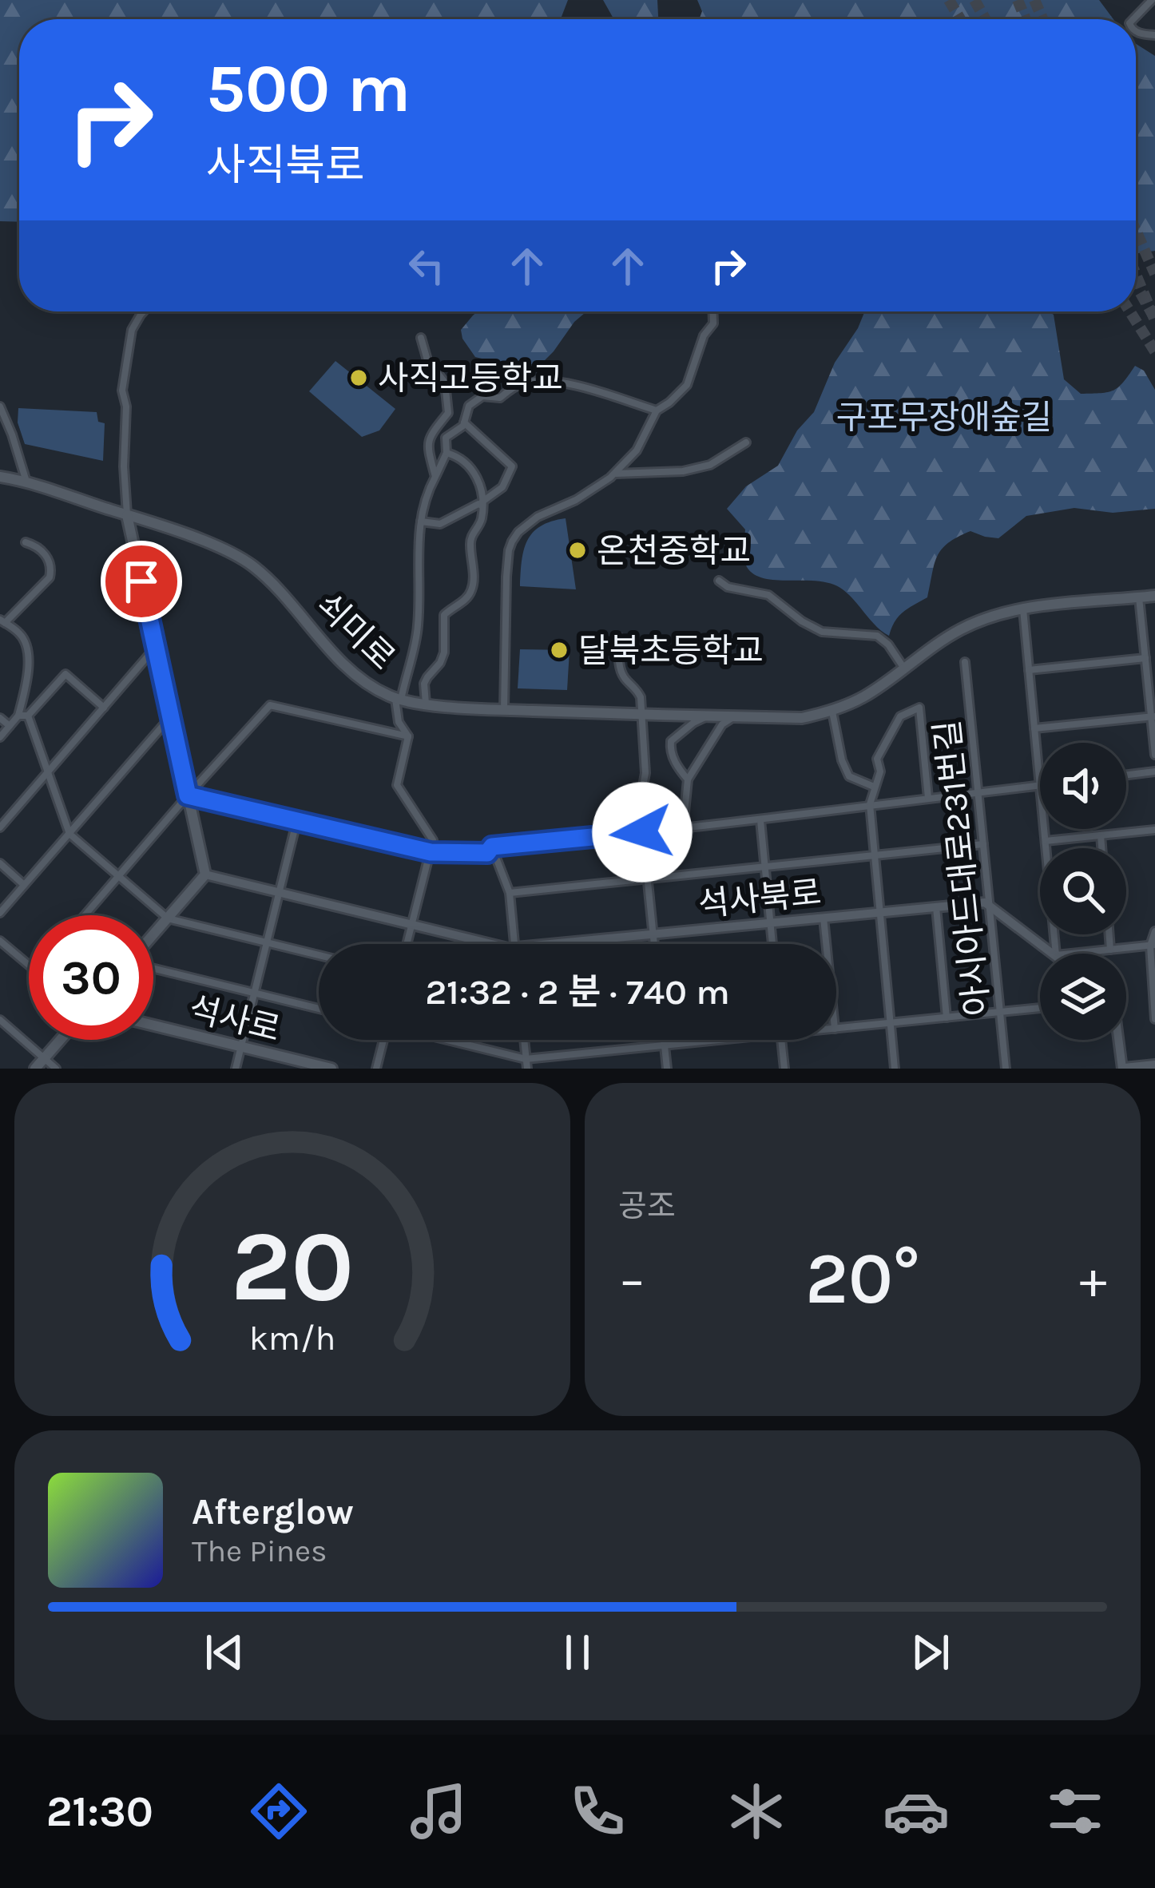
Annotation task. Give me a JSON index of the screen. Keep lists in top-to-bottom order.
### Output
{
  "streets": {
    "main road": ["쇠미로", "석사로"],
    "street": ["아시아드대로231번길", "석사북로"]
  },
  "crossings": [
    ["아시아드대로231번길", "석사북로"]
  ],
  "parks": ["구포무장애숲길"],
  "places": ["사직고등학교", "온천중학교", "달북초등학교"],
  "page": {
    "turn": ["500 m", "사직북로"],
    "limit": "30",
    "trip": "21:32 · 2 분 · 740 m",
    "tile": "공조",
    "heat": ["−", "20°", "+"],
    "song": ["Afterglow", "The Pines"],
    "tabs": "21:30",
    "gauge": ["20", "km/h"]
  }
}
